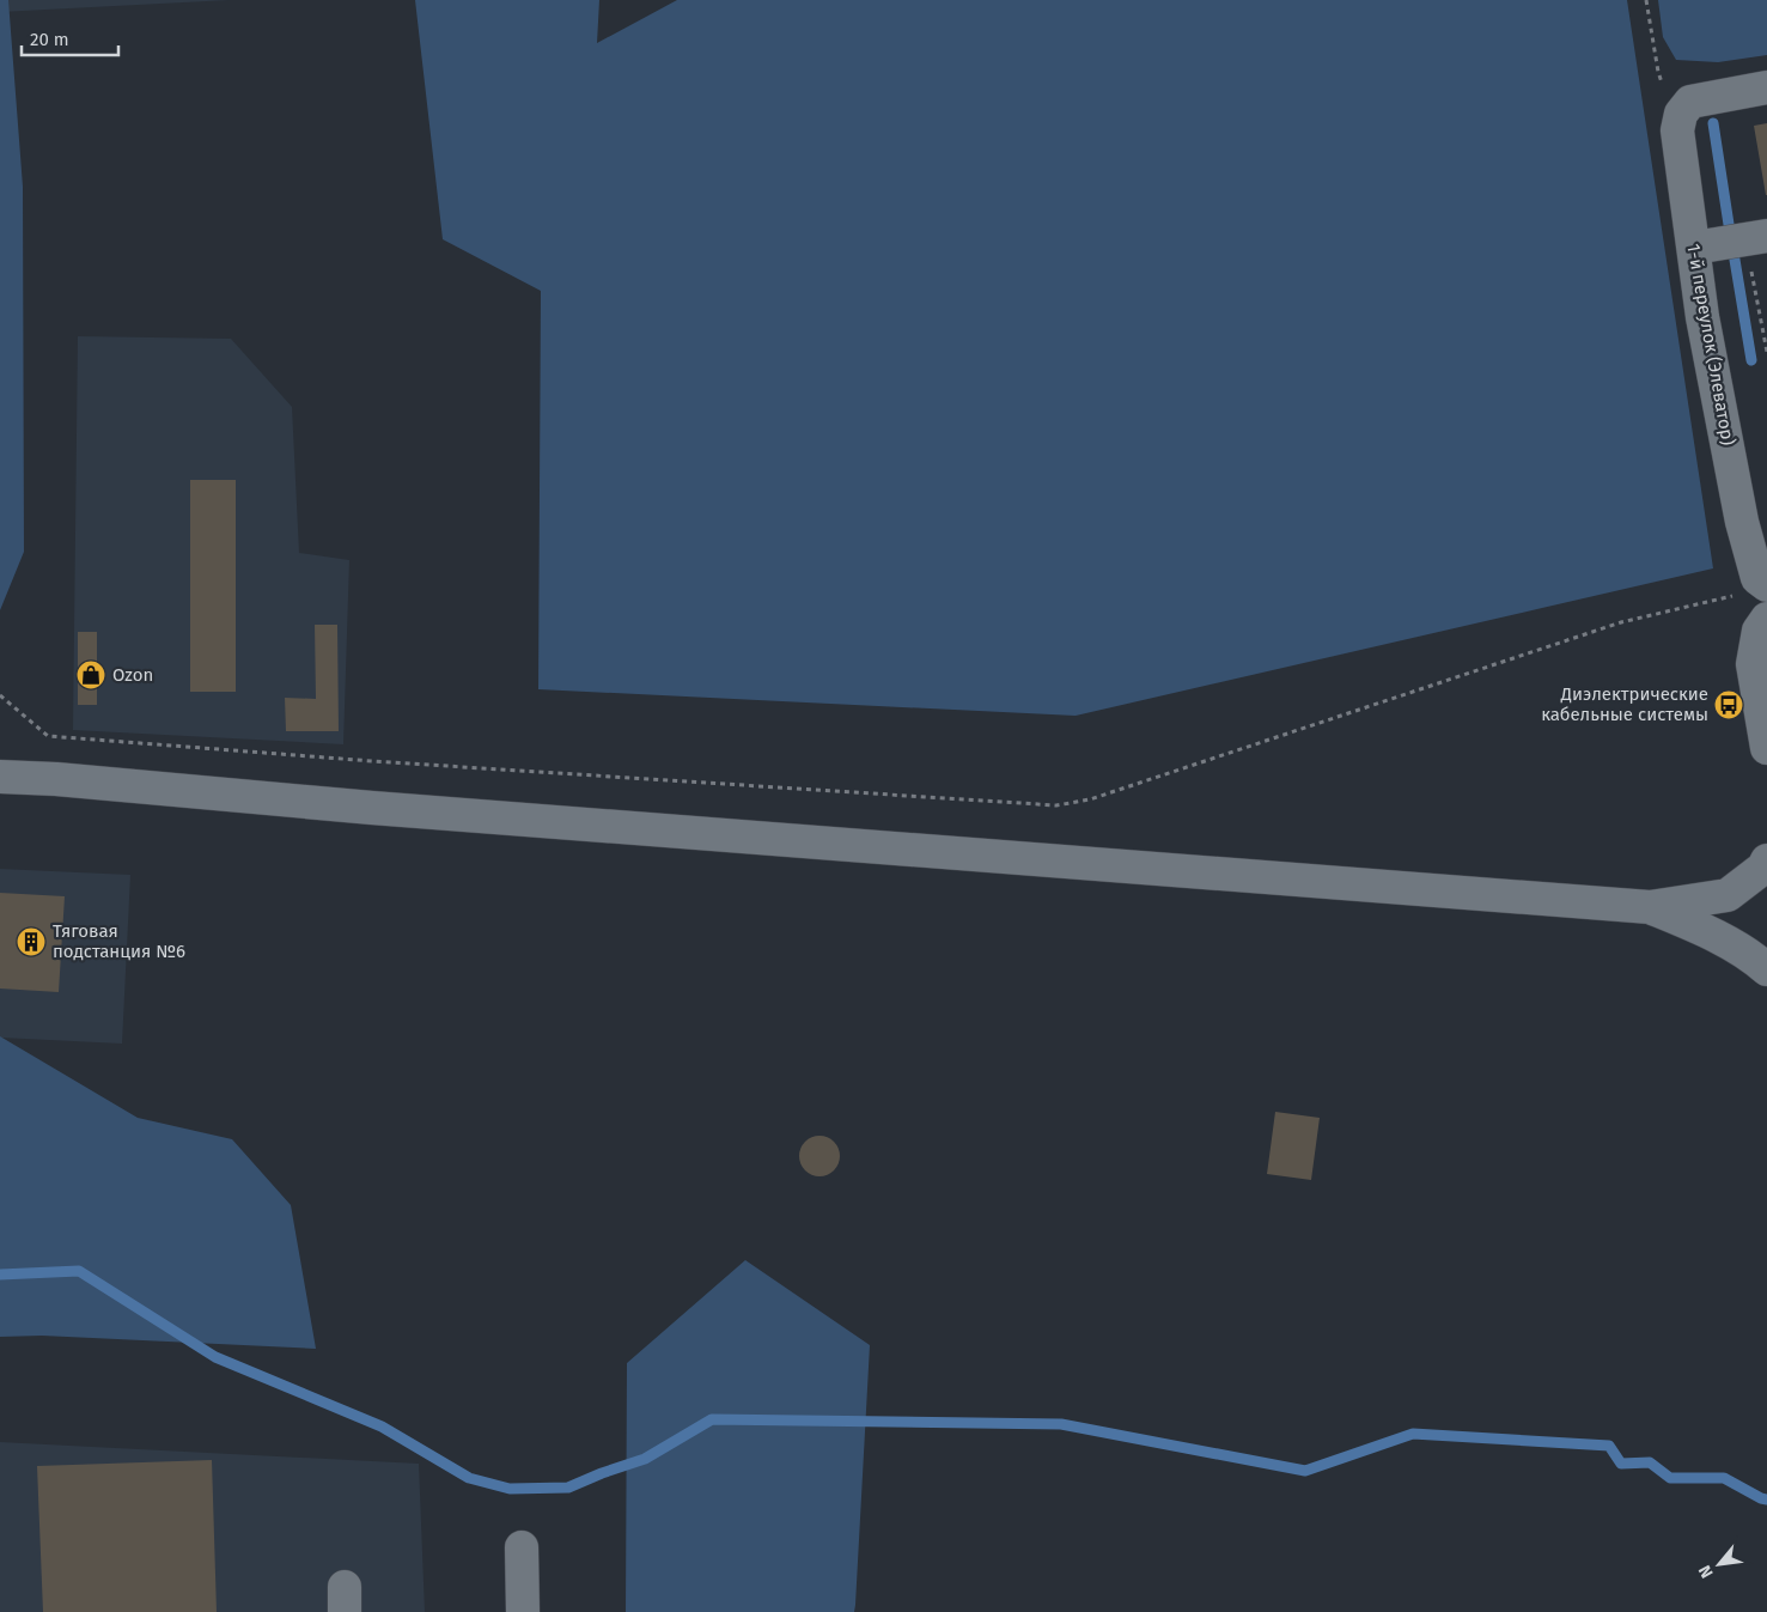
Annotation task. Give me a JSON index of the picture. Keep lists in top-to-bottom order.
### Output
{
  "streets": {
    "street": ["1-й переулок (Элеватор)"]
  },
  "places": {
    "shop": ["Ozon"],
    "bus stop": ["Диэлектрические кабельные системы"],
    "building": ["Тяговая подстанция №6"]
  },
  "scale_bar": "20 m",
  "north": "bottom left"
}
